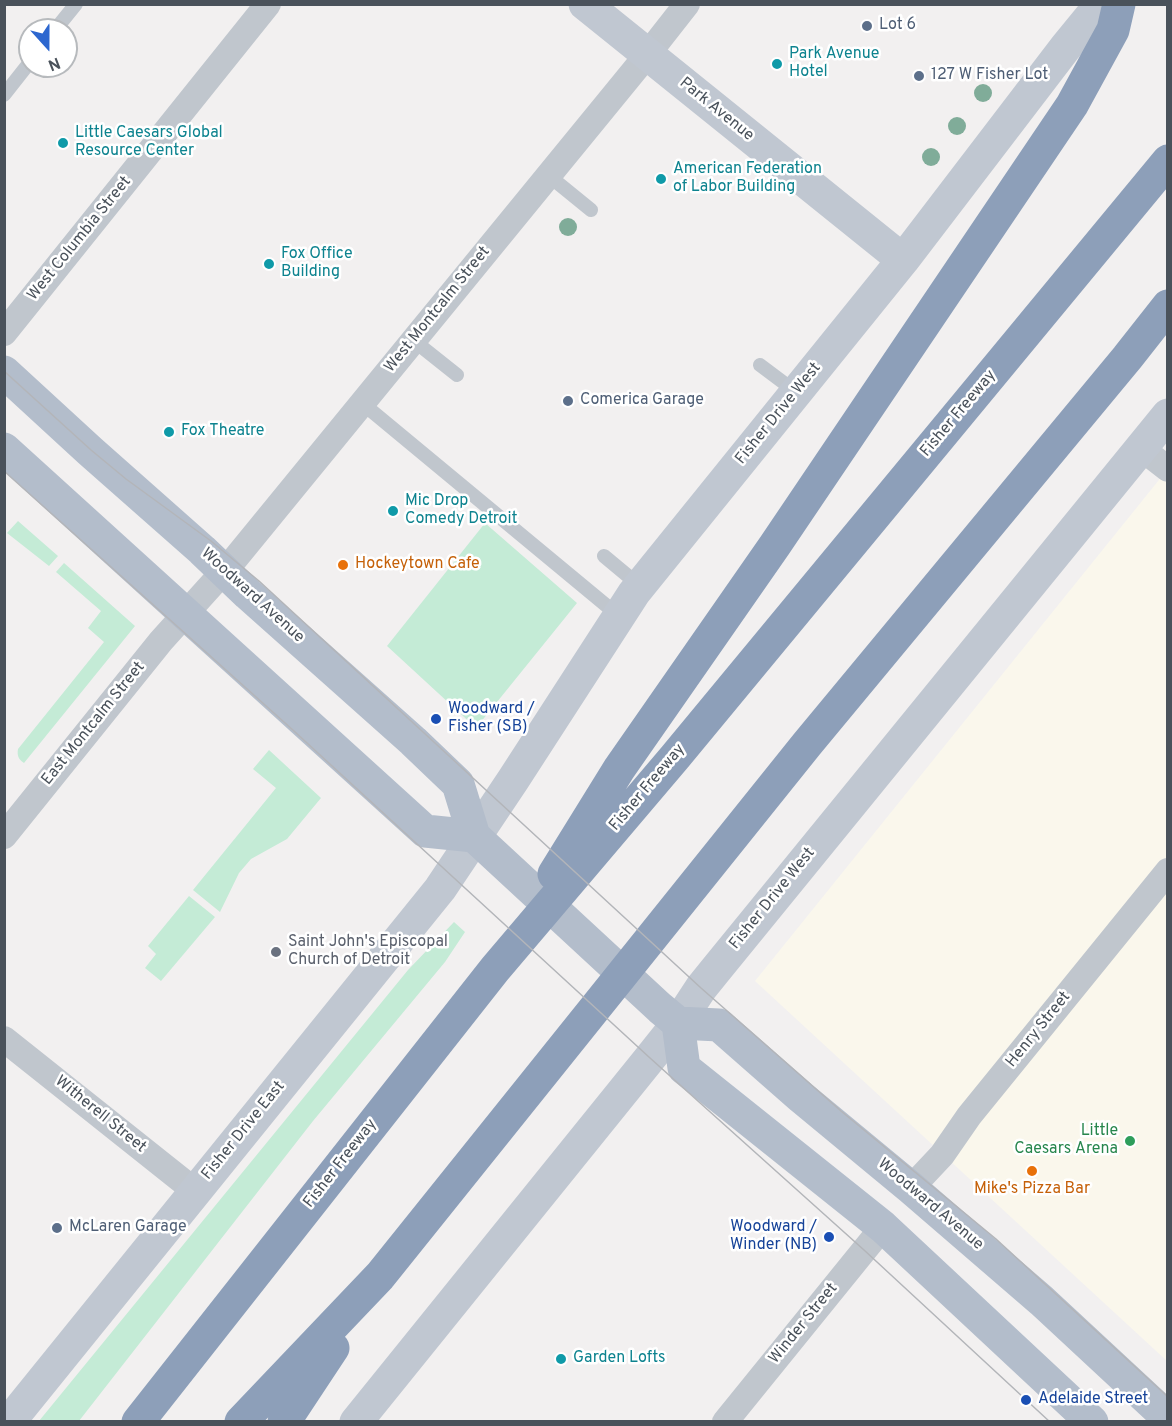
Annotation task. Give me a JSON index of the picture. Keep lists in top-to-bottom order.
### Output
{
  "streets": {
    "highway": ["Fisher Freeway"],
    "main road": ["Woodward Avenue"],
    "street": [
      "Park Avenue",
      "West Columbia Street",
      "West Montcalm Street",
      "Fisher Drive West",
      "East Montcalm Street",
      "Henry Street",
      "Witherell Street",
      "Fisher Drive East",
      "Winder Street"
    ]
  },
  "crossings": [
    ["Park Avenue", "West Montcalm Street"],
    ["Park Avenue", "Fisher Drive West"],
    ["West Montcalm Street", "Woodward Avenue"],
    ["West Montcalm Street", "East Montcalm Street"],
    ["Fisher Drive West", "Woodward Avenue"],
    ["Fisher Drive West", "Fisher Drive East"],
    ["Woodward Avenue", "Henry Street"],
    ["Woodward Avenue", "Fisher Drive East"],
    ["Witherell Street", "Fisher Drive East"]
  ],
  "places": [
    "Lot 6",
    "Park Avenue Hotel",
    "127 W Fisher Lot",
    "Little Caesars Global Resource Center",
    "American Federation of Labor Building",
    "Fox Office Building",
    "Comerica Garage",
    "Fox Theatre",
    "Mic Drop Comedy Detroit",
    "Hockeytown Cafe",
    "Woodward / Fisher (SB)",
    "Saint John's Episcopal Church of Detroit",
    "Little Caesars Arena",
    "Mike's Pizza Bar",
    "McLaren Garage",
    "Woodward / Winder (NB)",
    "Garden Lofts",
    "Adelaide Street"
  ],
  "north": "bottom"
}
